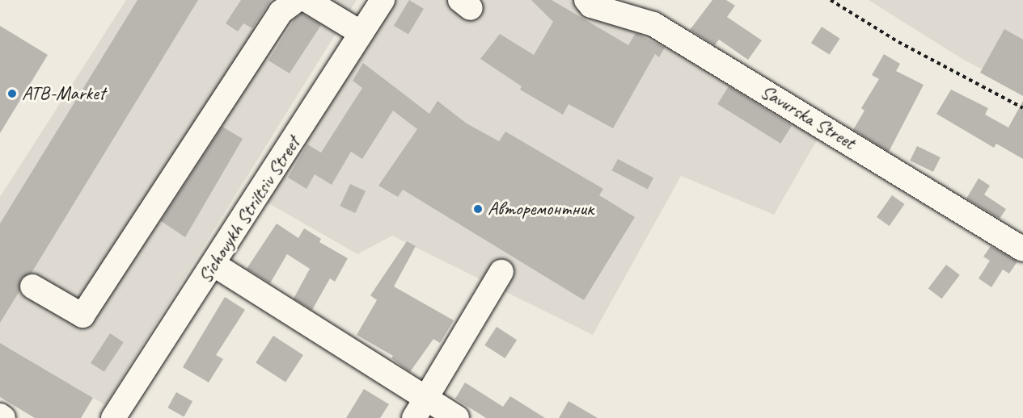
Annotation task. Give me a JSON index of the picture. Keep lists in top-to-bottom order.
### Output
{
  "streets": {
    "street": ["Savurska Street", "Sichovykh Striltsiv Street"]
  },
  "places": ["ATB-Market", "Авторемонтник"]
}
